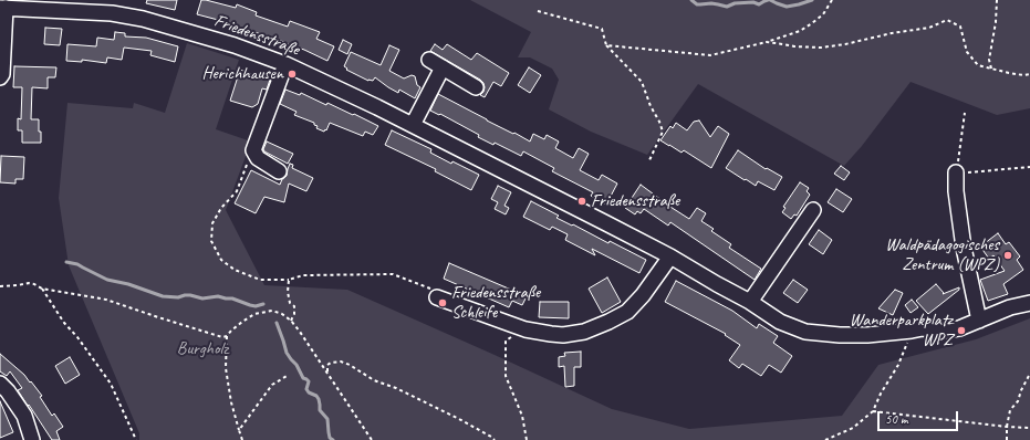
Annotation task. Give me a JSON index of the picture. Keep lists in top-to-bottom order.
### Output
{
  "streets": {
    "street": ["Friedensstraße"]
  },
  "parks": ["Burgholz"],
  "places": [
    "Herichhausen",
    "Friedensstraße",
    "Waldpädagogisches Zentrum (WPZ)",
    "Friedensstraße Schleife",
    "Wanderparkplatz WPZ"
  ],
  "scale_bar": "50 m"
}
